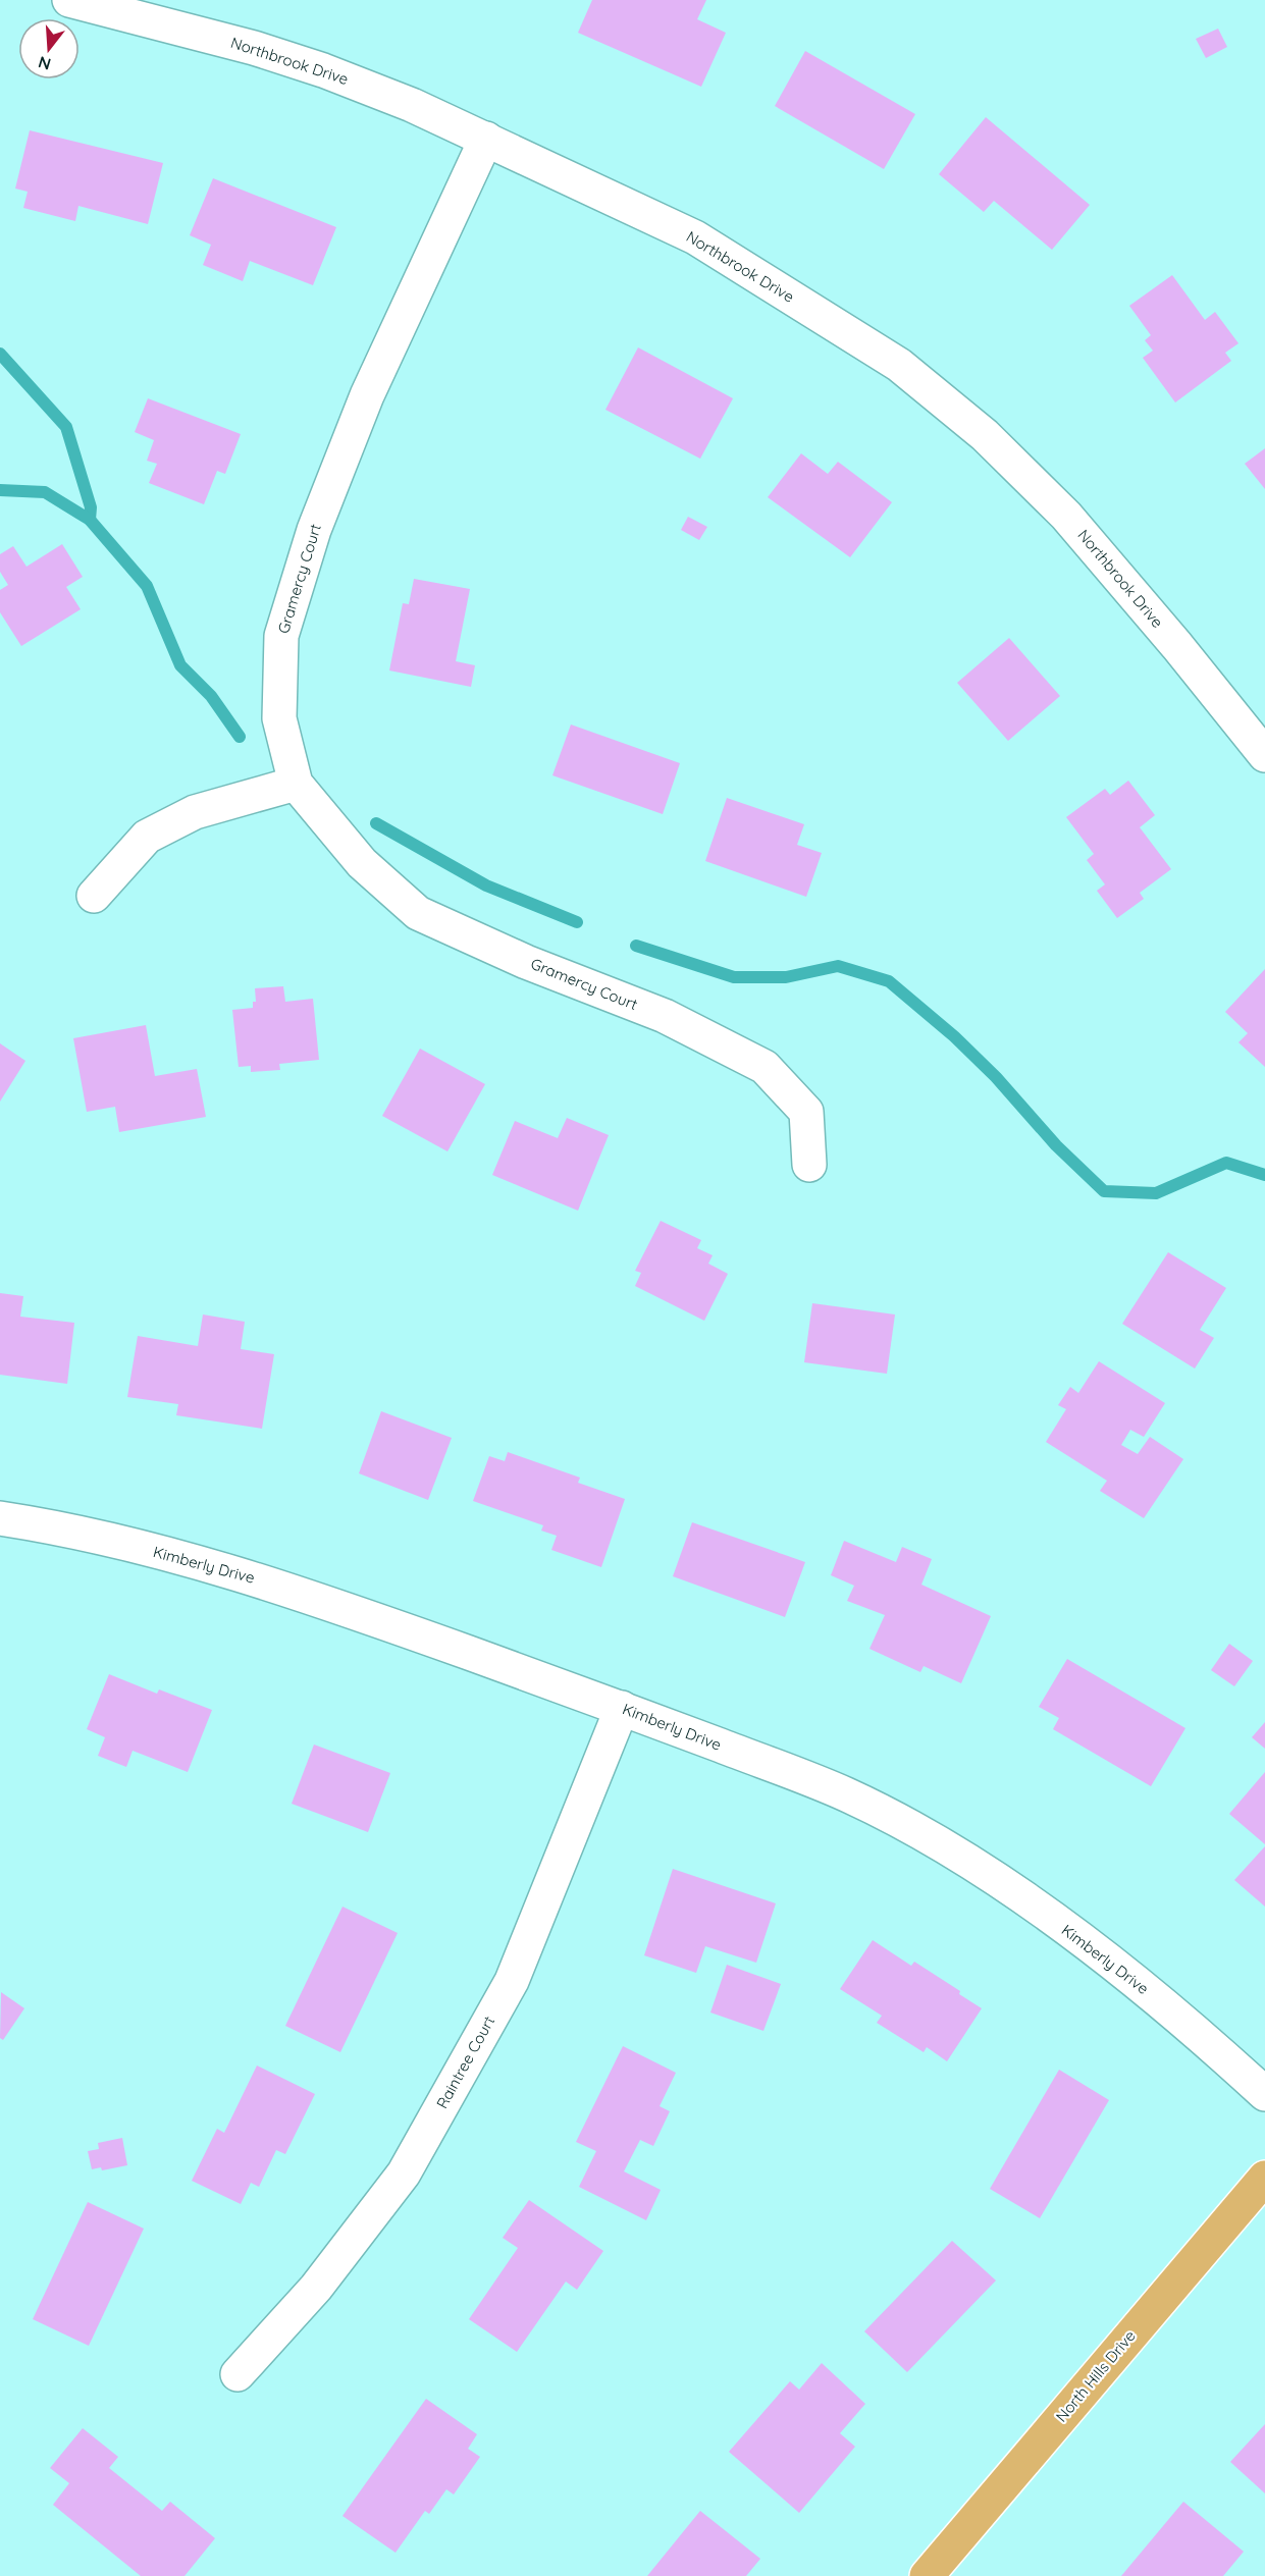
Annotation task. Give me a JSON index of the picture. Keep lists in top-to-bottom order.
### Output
{
  "streets": {
    "main road": ["North Hills Drive"],
    "street": [
      "Northbrook Drive",
      "Gramercy Court",
      "Kimberly Drive",
      "Raintree Court"
    ]
  },
  "crossings": [
    ["Northbrook Drive", "Gramercy Court"],
    ["Kimberly Drive", "Raintree Court"]
  ],
  "north": "bottom"
}
